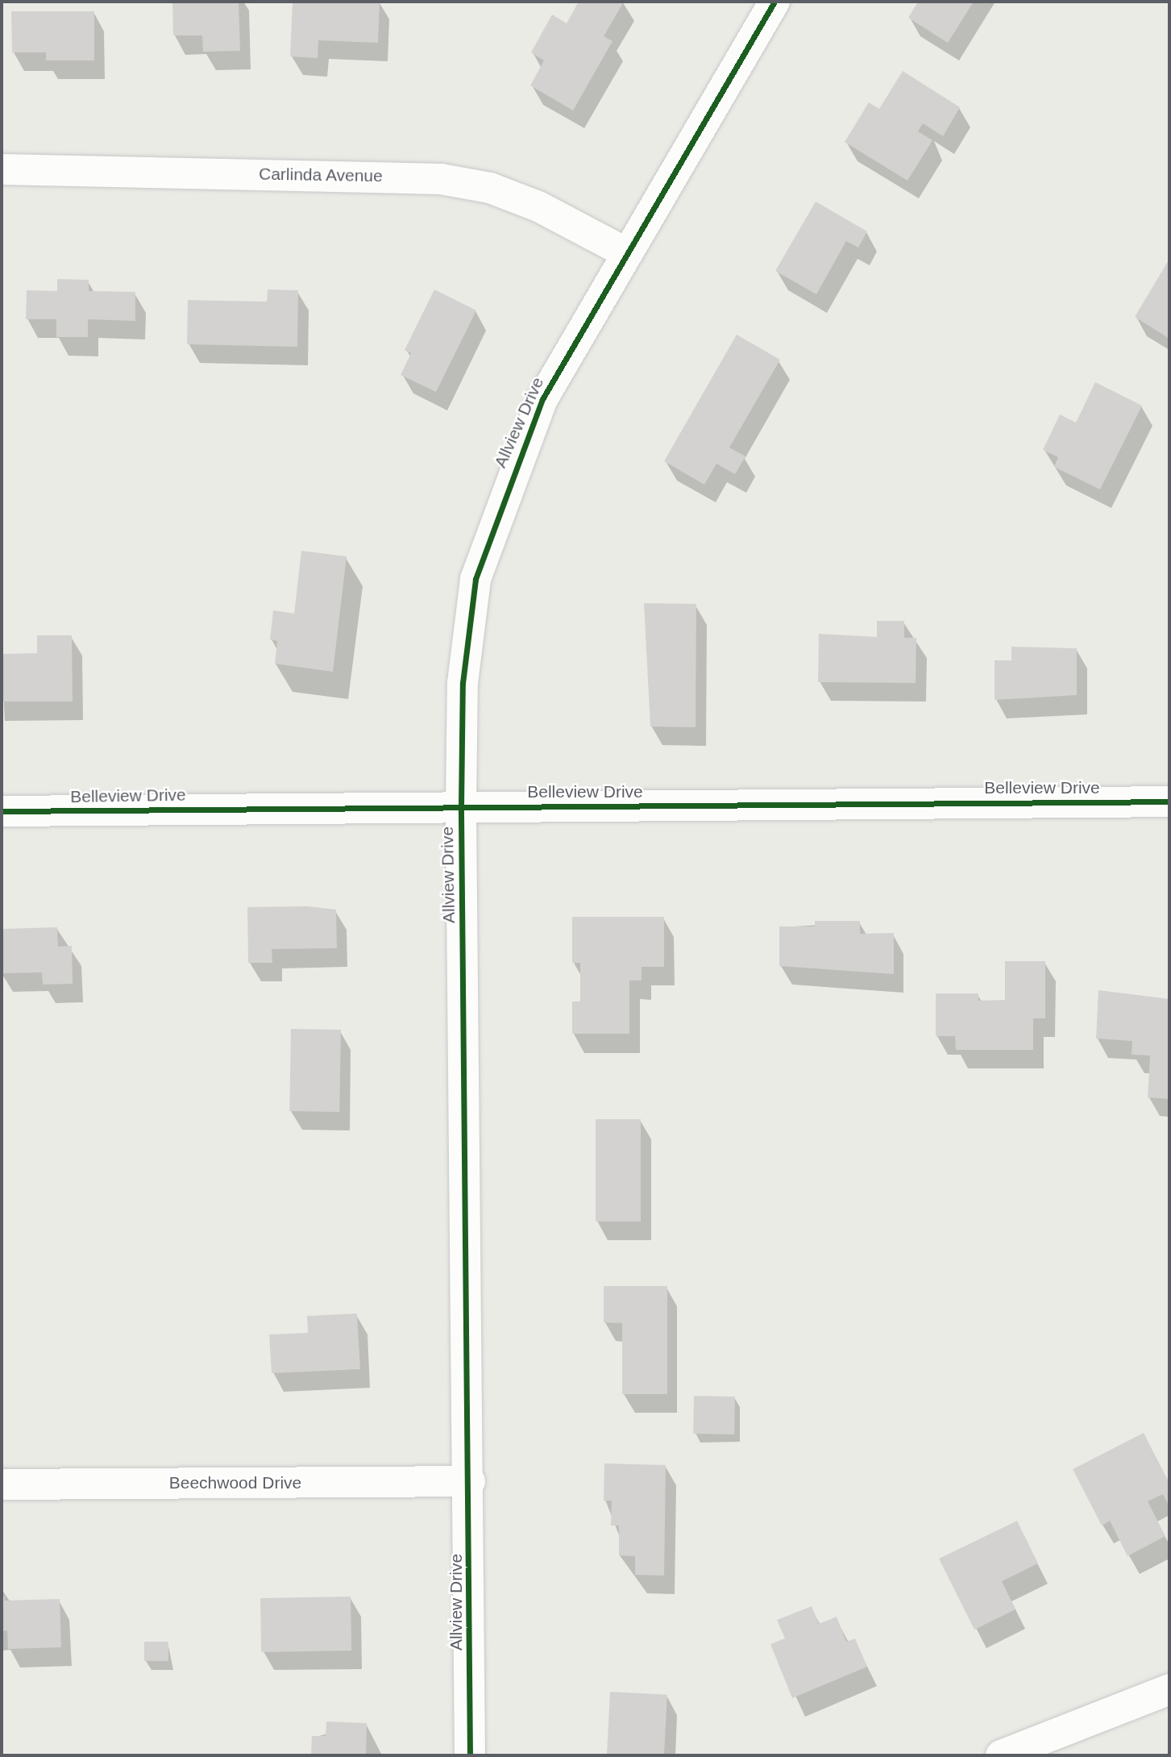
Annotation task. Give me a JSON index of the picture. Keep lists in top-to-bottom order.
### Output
{
  "streets": {
    "street": [
      "Carlinda Avenue",
      "Allview Drive",
      "Belleview Drive",
      "Beechwood Drive"
    ]
  },
  "crossings": [
    ["Carlinda Avenue", "Allview Drive"],
    ["Allview Drive", "Belleview Drive"],
    ["Allview Drive", "Beechwood Drive"]
  ]
}
